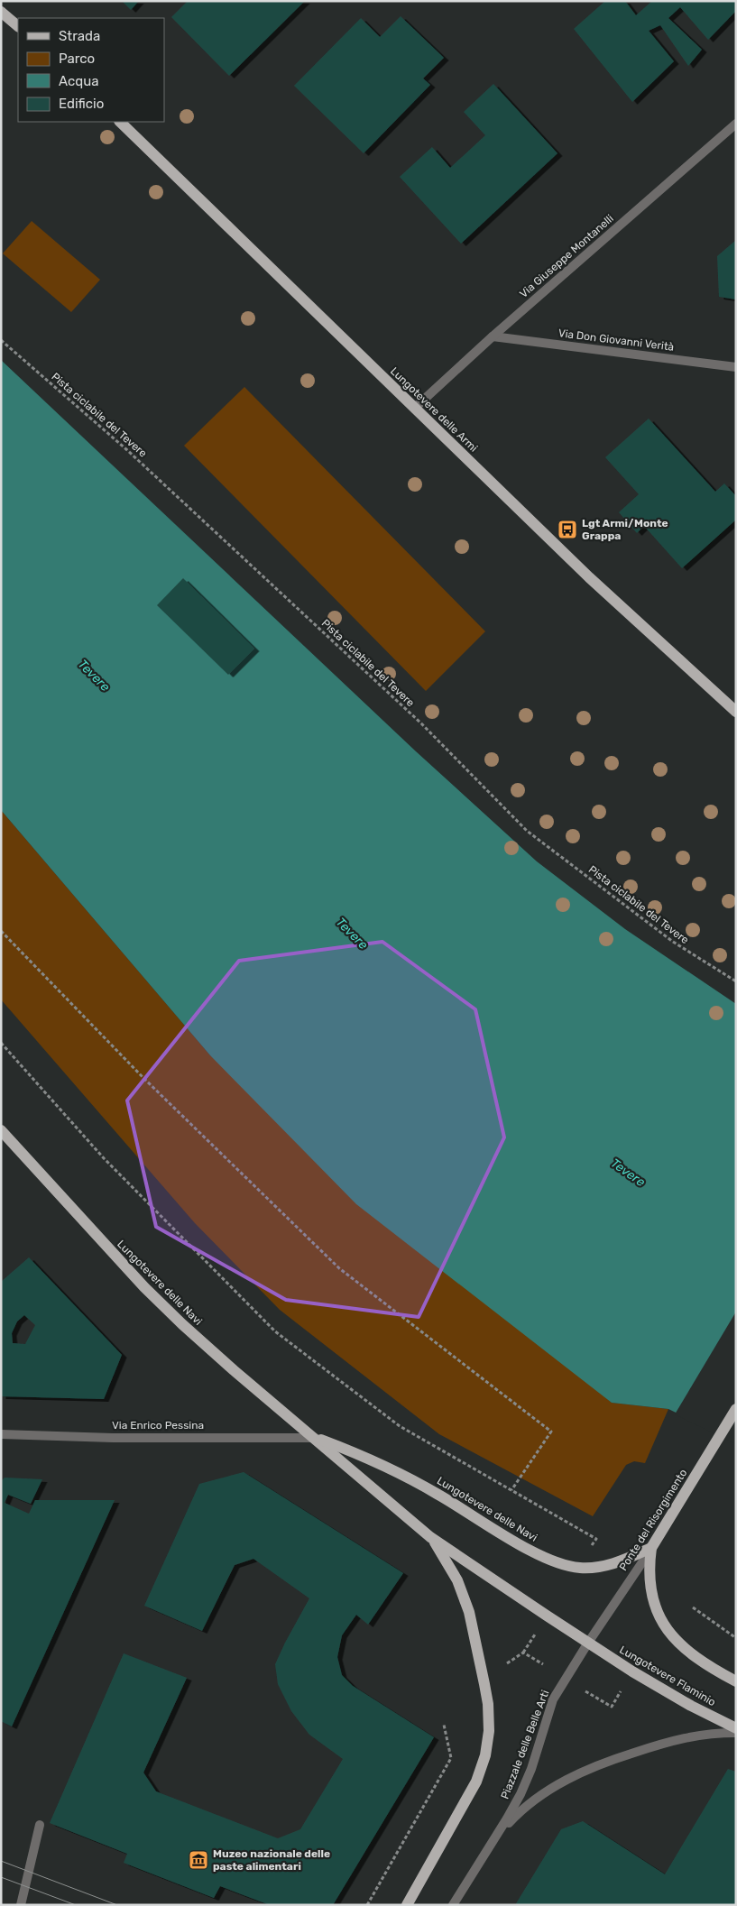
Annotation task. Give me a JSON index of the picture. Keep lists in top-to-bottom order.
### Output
{
  "streets": {
    "main road": [
      "Lungotevere delle Armi",
      "Lungotevere delle Navi",
      "Ponte del Risorgimento",
      "Lungotevere Flaminio"
    ],
    "street": [
      "Via Giuseppe Montanelli",
      "Via Don Giovanni Verità",
      "Via Enrico Pessina",
      "Piazzale delle Belle Arti"
    ],
    "path": ["Pista ciclabile del Tevere"]
  },
  "crossings": [
    ["Via Giuseppe Montanelli", "Via Don Giovanni Verità"],
    ["Via Giuseppe Montanelli", "Lungotevere delle Armi"],
    ["Lungotevere delle Navi", "Via Enrico Pessina"],
    ["Lungotevere delle Navi", "Ponte del Risorgimento"],
    ["Lungotevere delle Navi", "Lungotevere Flaminio"],
    ["Lungotevere delle Navi", "Piazzale delle Belle Arti"],
    ["Ponte del Risorgimento", "Lungotevere Flaminio"],
    ["Ponte del Risorgimento", "Piazzale delle Belle Arti"],
    ["Lungotevere Flaminio", "Piazzale delle Belle Arti"]
  ],
  "water": ["Tevere"],
  "places": {
    "bus stop": ["Lgt Armi/Monte Grappa"],
    "museum": ["Muzeo nazionale delle paste alimentari"]
  },
  "legend": [
    "Strada",
    "Parco",
    "Acqua",
    "Edificio"
  ]
}
